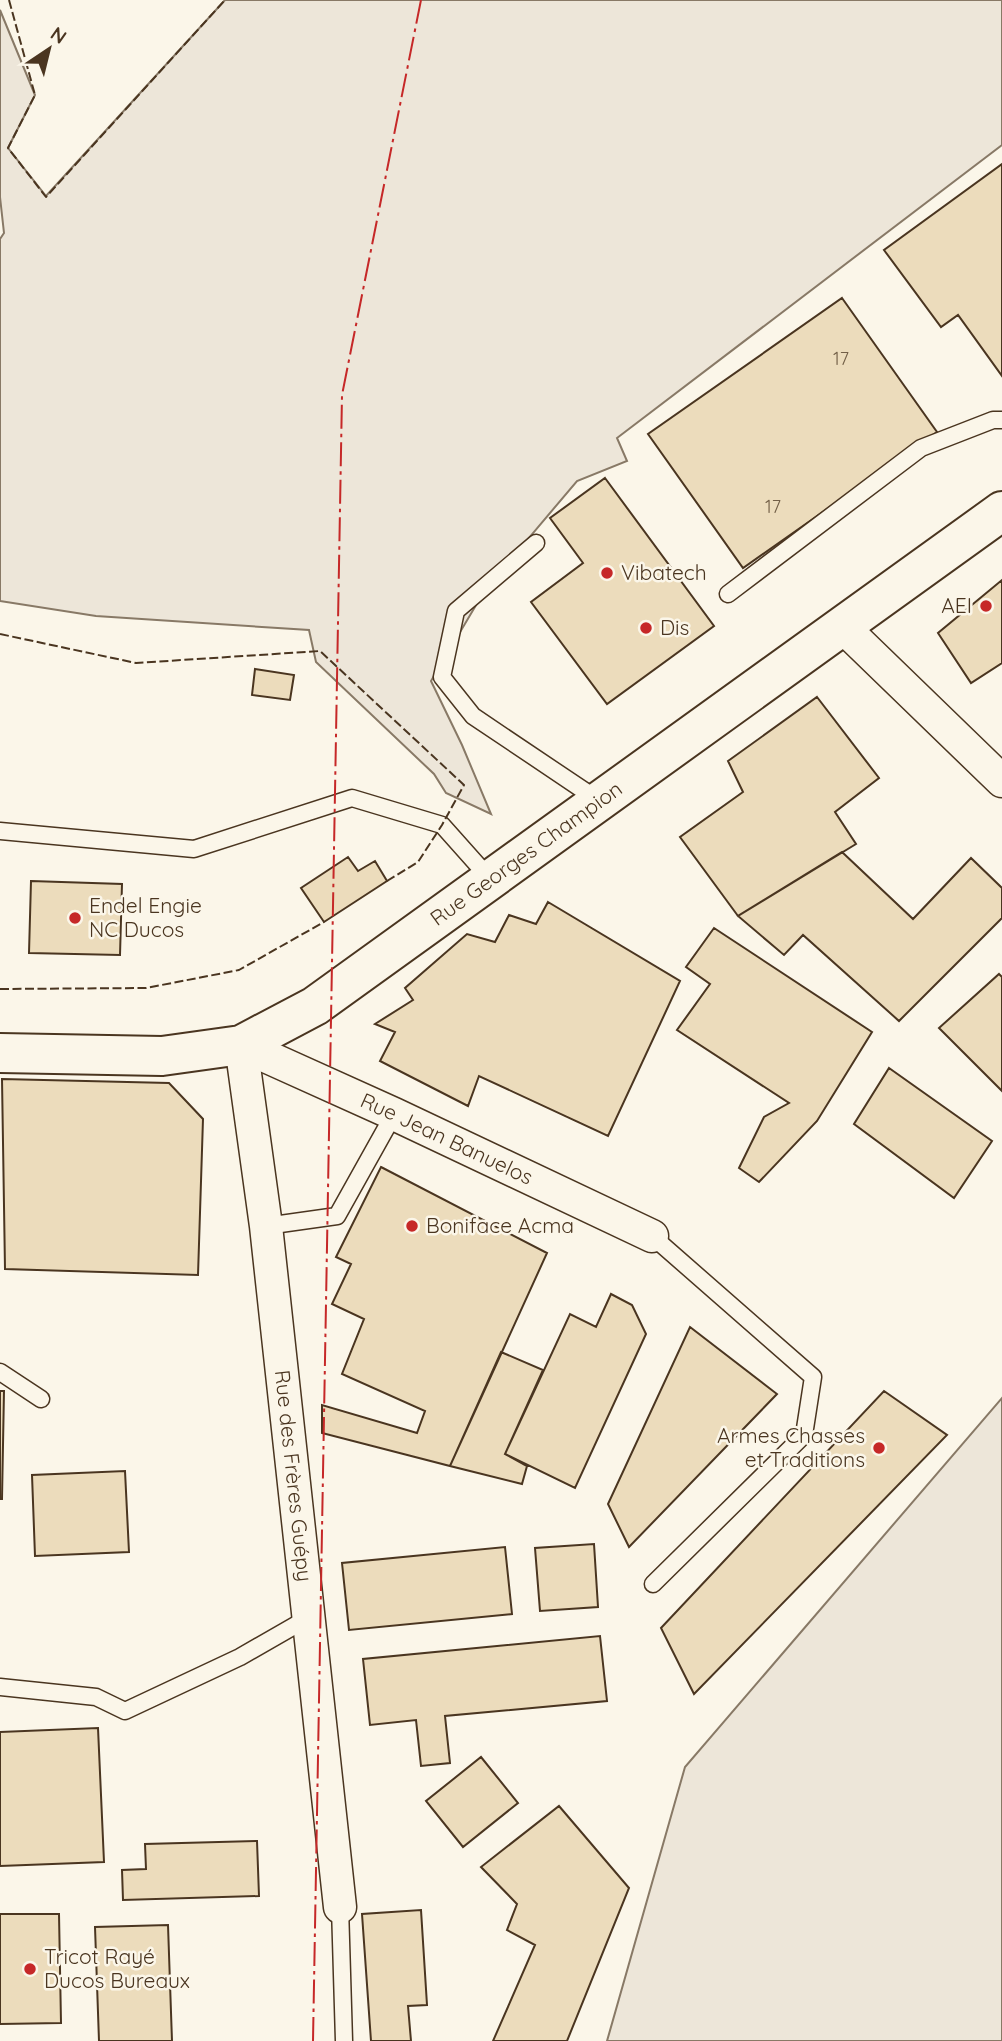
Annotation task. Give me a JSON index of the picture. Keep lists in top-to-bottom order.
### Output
{
  "streets": {
    "street": ["Rue Georges Champion", "Rue Jean Banuelos", "Rue des Frères Guépy"]
  },
  "crossings": [
    ["Rue Georges Champion", "Rue Jean Banuelos"],
    ["Rue Georges Champion", "Rue des Frères Guépy"],
    ["Rue Jean Banuelos", "Rue des Frères Guépy"]
  ],
  "places": [
    "Vibatech",
    "AEI",
    "Dis",
    "Endel Engie NC Ducos",
    "Boniface Acma",
    "Armes Chasses et Traditions",
    "Tricot Rayé Ducos Bureaux"
  ],
  "house_numbers": ["17", "17"],
  "north": "top right"
}
